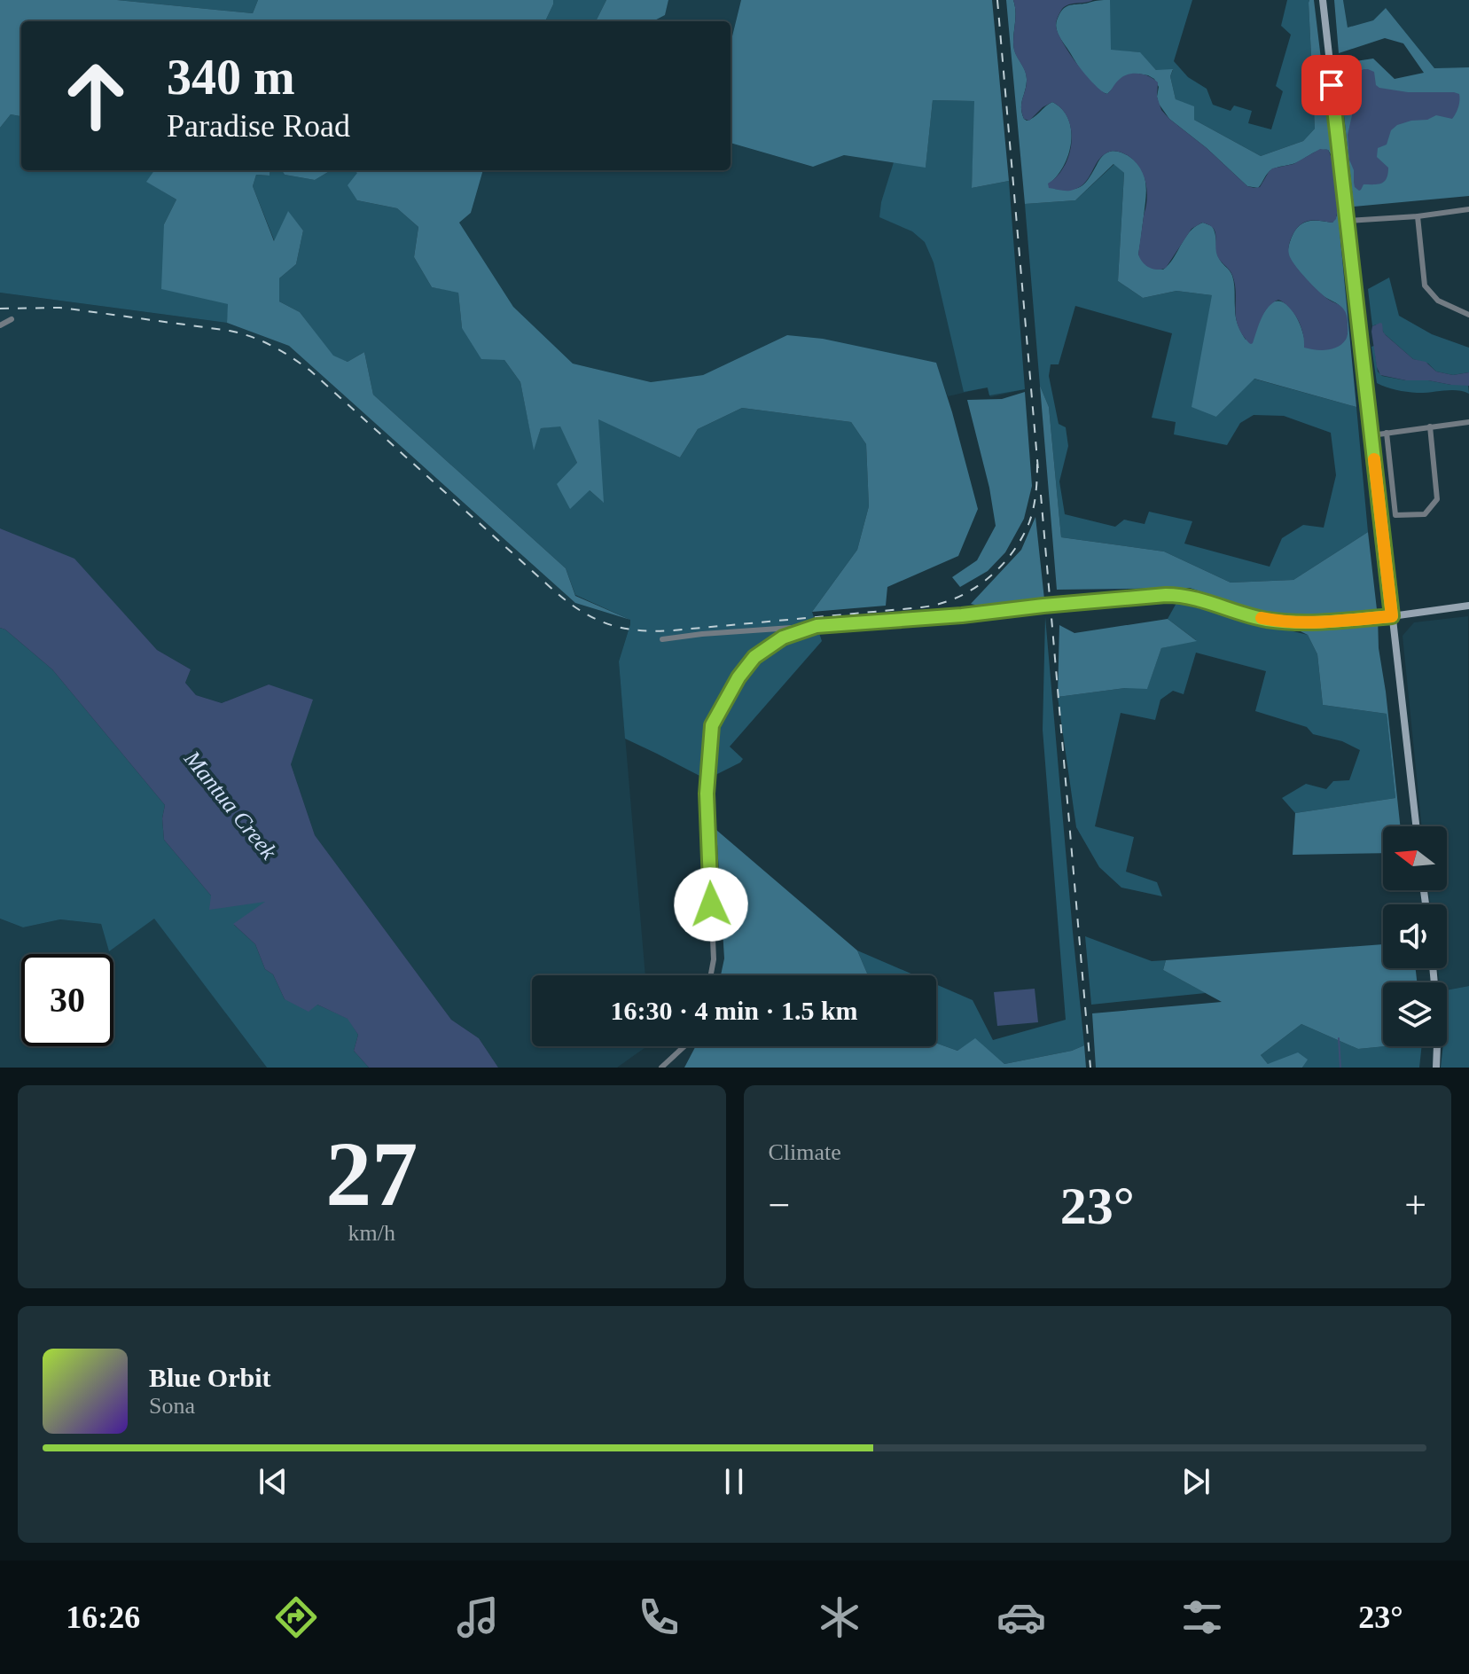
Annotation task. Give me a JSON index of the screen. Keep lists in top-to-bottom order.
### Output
{
  "water": ["Mantua Creek"],
  "north": "left",
  "page": {
    "turn": ["340 m", "Paradise Road"],
    "limit": "30",
    "trip": "16:30 · 4 min · 1.5 km",
    "tile": [
      ["27", "km/h"],
      "Climate"
    ],
    "heat": ["−", "23°", "+"],
    "song": ["Blue Orbit", "Sona"],
    "tabs": ["16:26", "23°"]
  }
}
